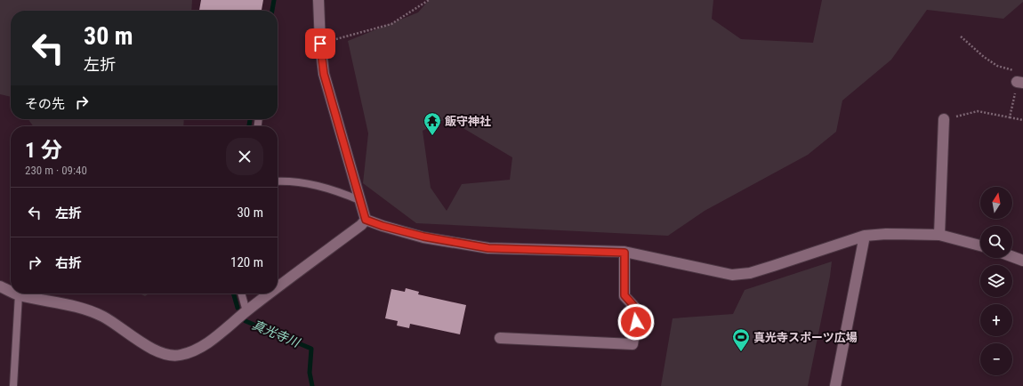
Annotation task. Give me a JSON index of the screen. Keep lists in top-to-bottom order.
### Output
{
  "water": ["真光寺川"],
  "places": {
    "temple": ["飯守神社"],
    "sports": ["真光寺スポーツ広場"]
  },
  "north": "top",
  "page": {
    "turn": ["30 m", "左折"],
    "then": "その先",
    "heading": ["1 分", "230 m · 09:40"],
    "map_buttons": ["+", "−"],
    "list": [
      {
        "name": "左折",
        "value": "30 m"
      },
      {
        "name": "右折",
        "value": "120 m"
      }
    ]
  }
}
